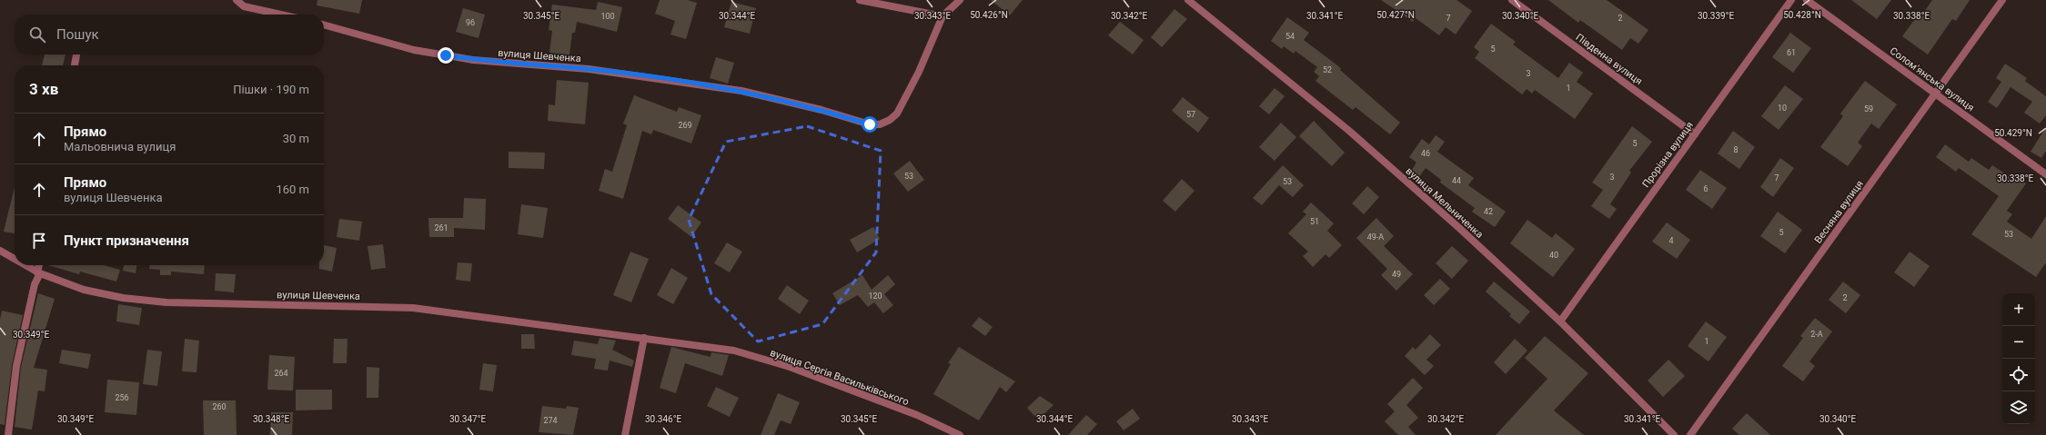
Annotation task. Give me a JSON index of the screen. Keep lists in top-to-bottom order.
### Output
{
  "streets": {
    "street": [
      "вулиця Шевченка",
      "Південна вулиця",
      "Солом'янська вулиця",
      "Прорізна вулиця",
      "вулиця Мельниченка",
      "Весняна вулиця",
      "вулиця Сергія Васильківського"
    ]
  },
  "crossings": [
    ["вулиця Шевченка", "вулиця Сергія Васильківського"],
    ["Південна вулиця", "Прорізна вулиця"],
    ["Солом'янська вулиця", "Весняна вулиця"],
    ["Прорізна вулиця", "вулиця Мельниченка"]
  ],
  "house_numbers": [
    "100",
    "7",
    "2",
    "96",
    "54",
    "5",
    "61",
    "52",
    "3",
    "1",
    "10",
    "59",
    "57",
    "269",
    "5",
    "8",
    "46",
    "53",
    "3",
    "7",
    "44",
    "53",
    "6",
    "42",
    "51",
    "261",
    "5",
    "53",
    "49-А",
    "4",
    "40",
    "49",
    "120",
    "2",
    "2-А",
    "1",
    "264",
    "256",
    "260",
    "274"
  ],
  "page": {
    "search": "Пошук",
    "heading": ["3 хв", "Пішки · 190 m"],
    "list": [
      ["Прямо", "Мальовнича вулиця", "30 m"],
      ["Прямо", "вулиця Шевченка", "160 m"],
      "Пункт призначення"
    ],
    "map_buttons": ["+", "−"]
  },
  "coordinates": [
    "50.427°N",
    "50.428°N",
    "50.426°N",
    "30.342°E",
    "30.345°E",
    "30.344°E",
    "30.343°E",
    "30.341°E",
    "30.340°E",
    "30.339°E",
    "30.338°E",
    "50.429°N",
    "30.349°E",
    "30.348°E",
    "30.347°E",
    "30.346°E"
  ]
}
